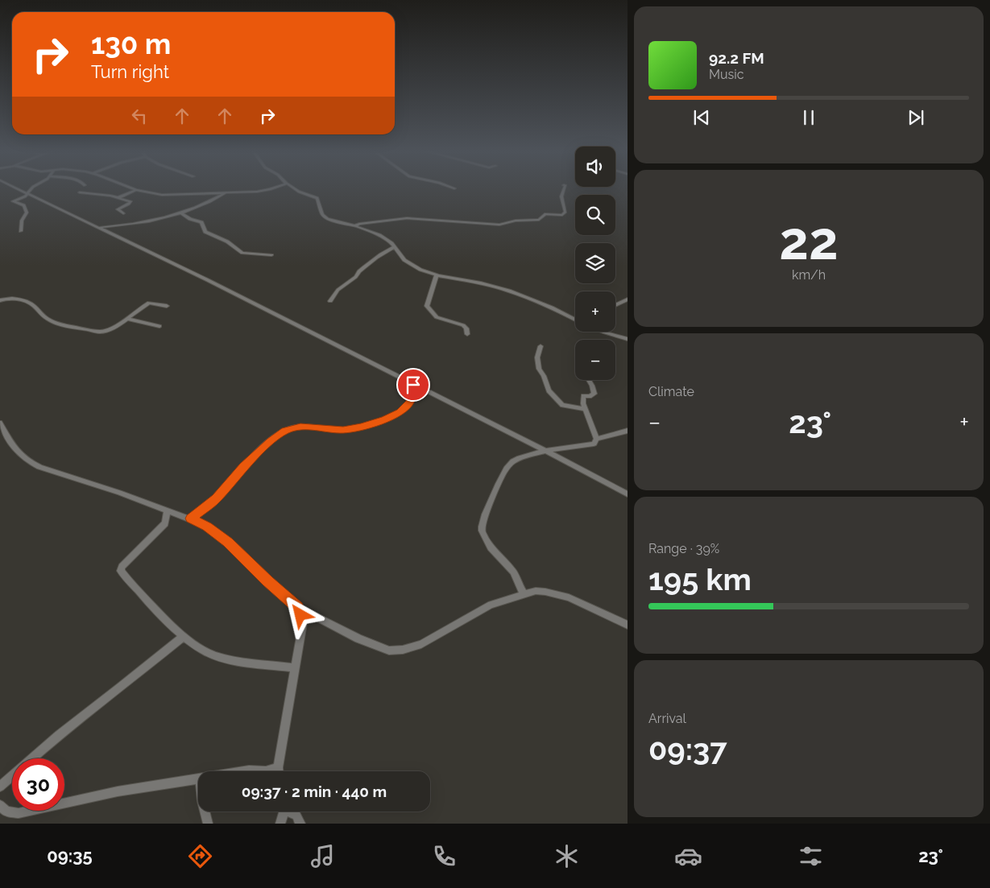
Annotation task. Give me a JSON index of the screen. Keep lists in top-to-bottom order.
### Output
{
  "page": {
    "turn": ["130 m", "Turn right"],
    "song": ["92.2 FM", "Music"],
    "map_buttons": ["+", "−"],
    "tile": [
      ["22", "km/h"],
      "Climate",
      ["Range · 39%", "195 km"],
      ["Arrival", "09:37"]
    ],
    "heat": ["−", "23°", "+"],
    "limit": "30",
    "trip": "09:37 · 2 min · 440 m",
    "tabs": ["09:35", "23°"]
  }
}
